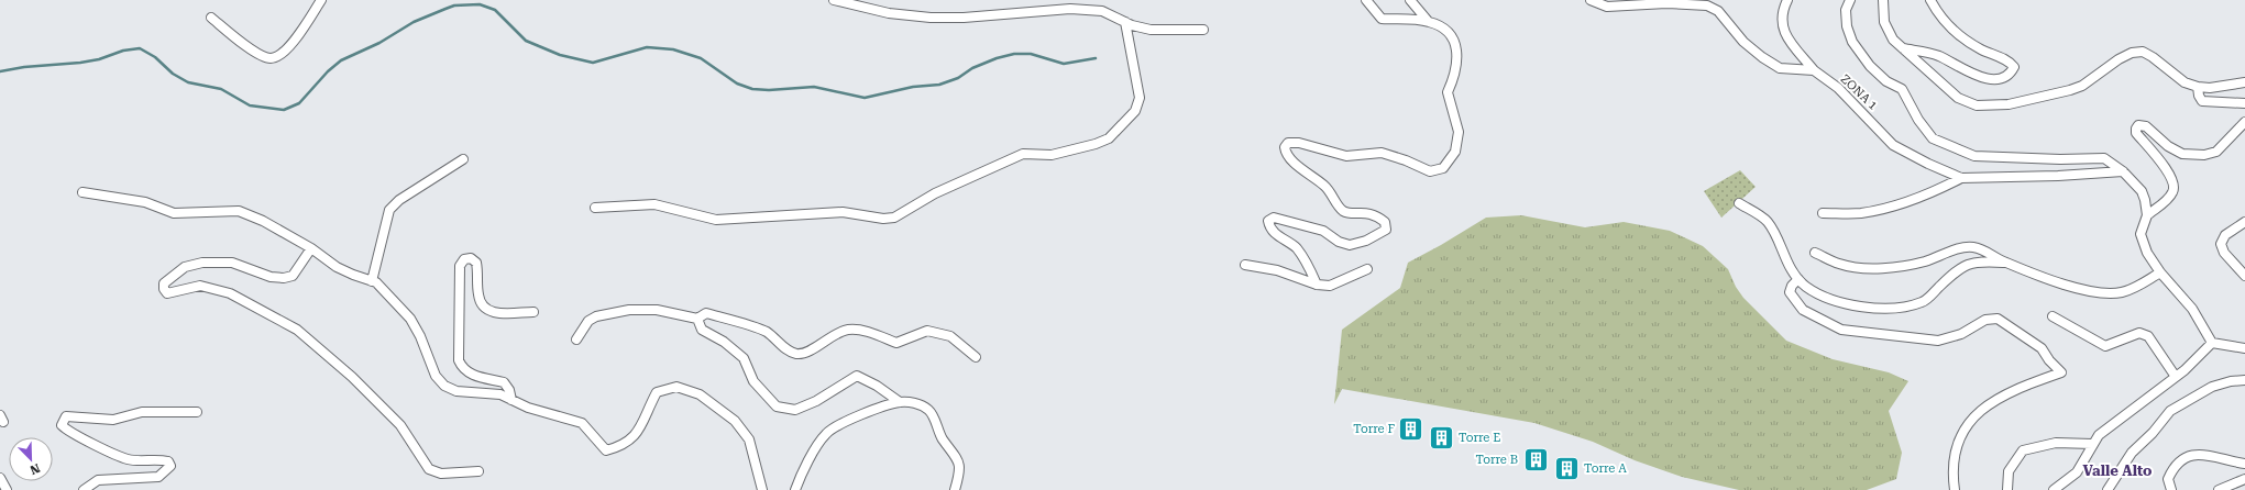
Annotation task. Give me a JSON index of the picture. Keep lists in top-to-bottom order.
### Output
{
  "streets": {
    "street": ["ZONA 1"]
  },
  "districts": ["Valle Alto"],
  "places": {
    "building": [
      "Torre F",
      "Torre E",
      "Torre B",
      "Torre A"
    ]
  },
  "north": "bottom right"
}
